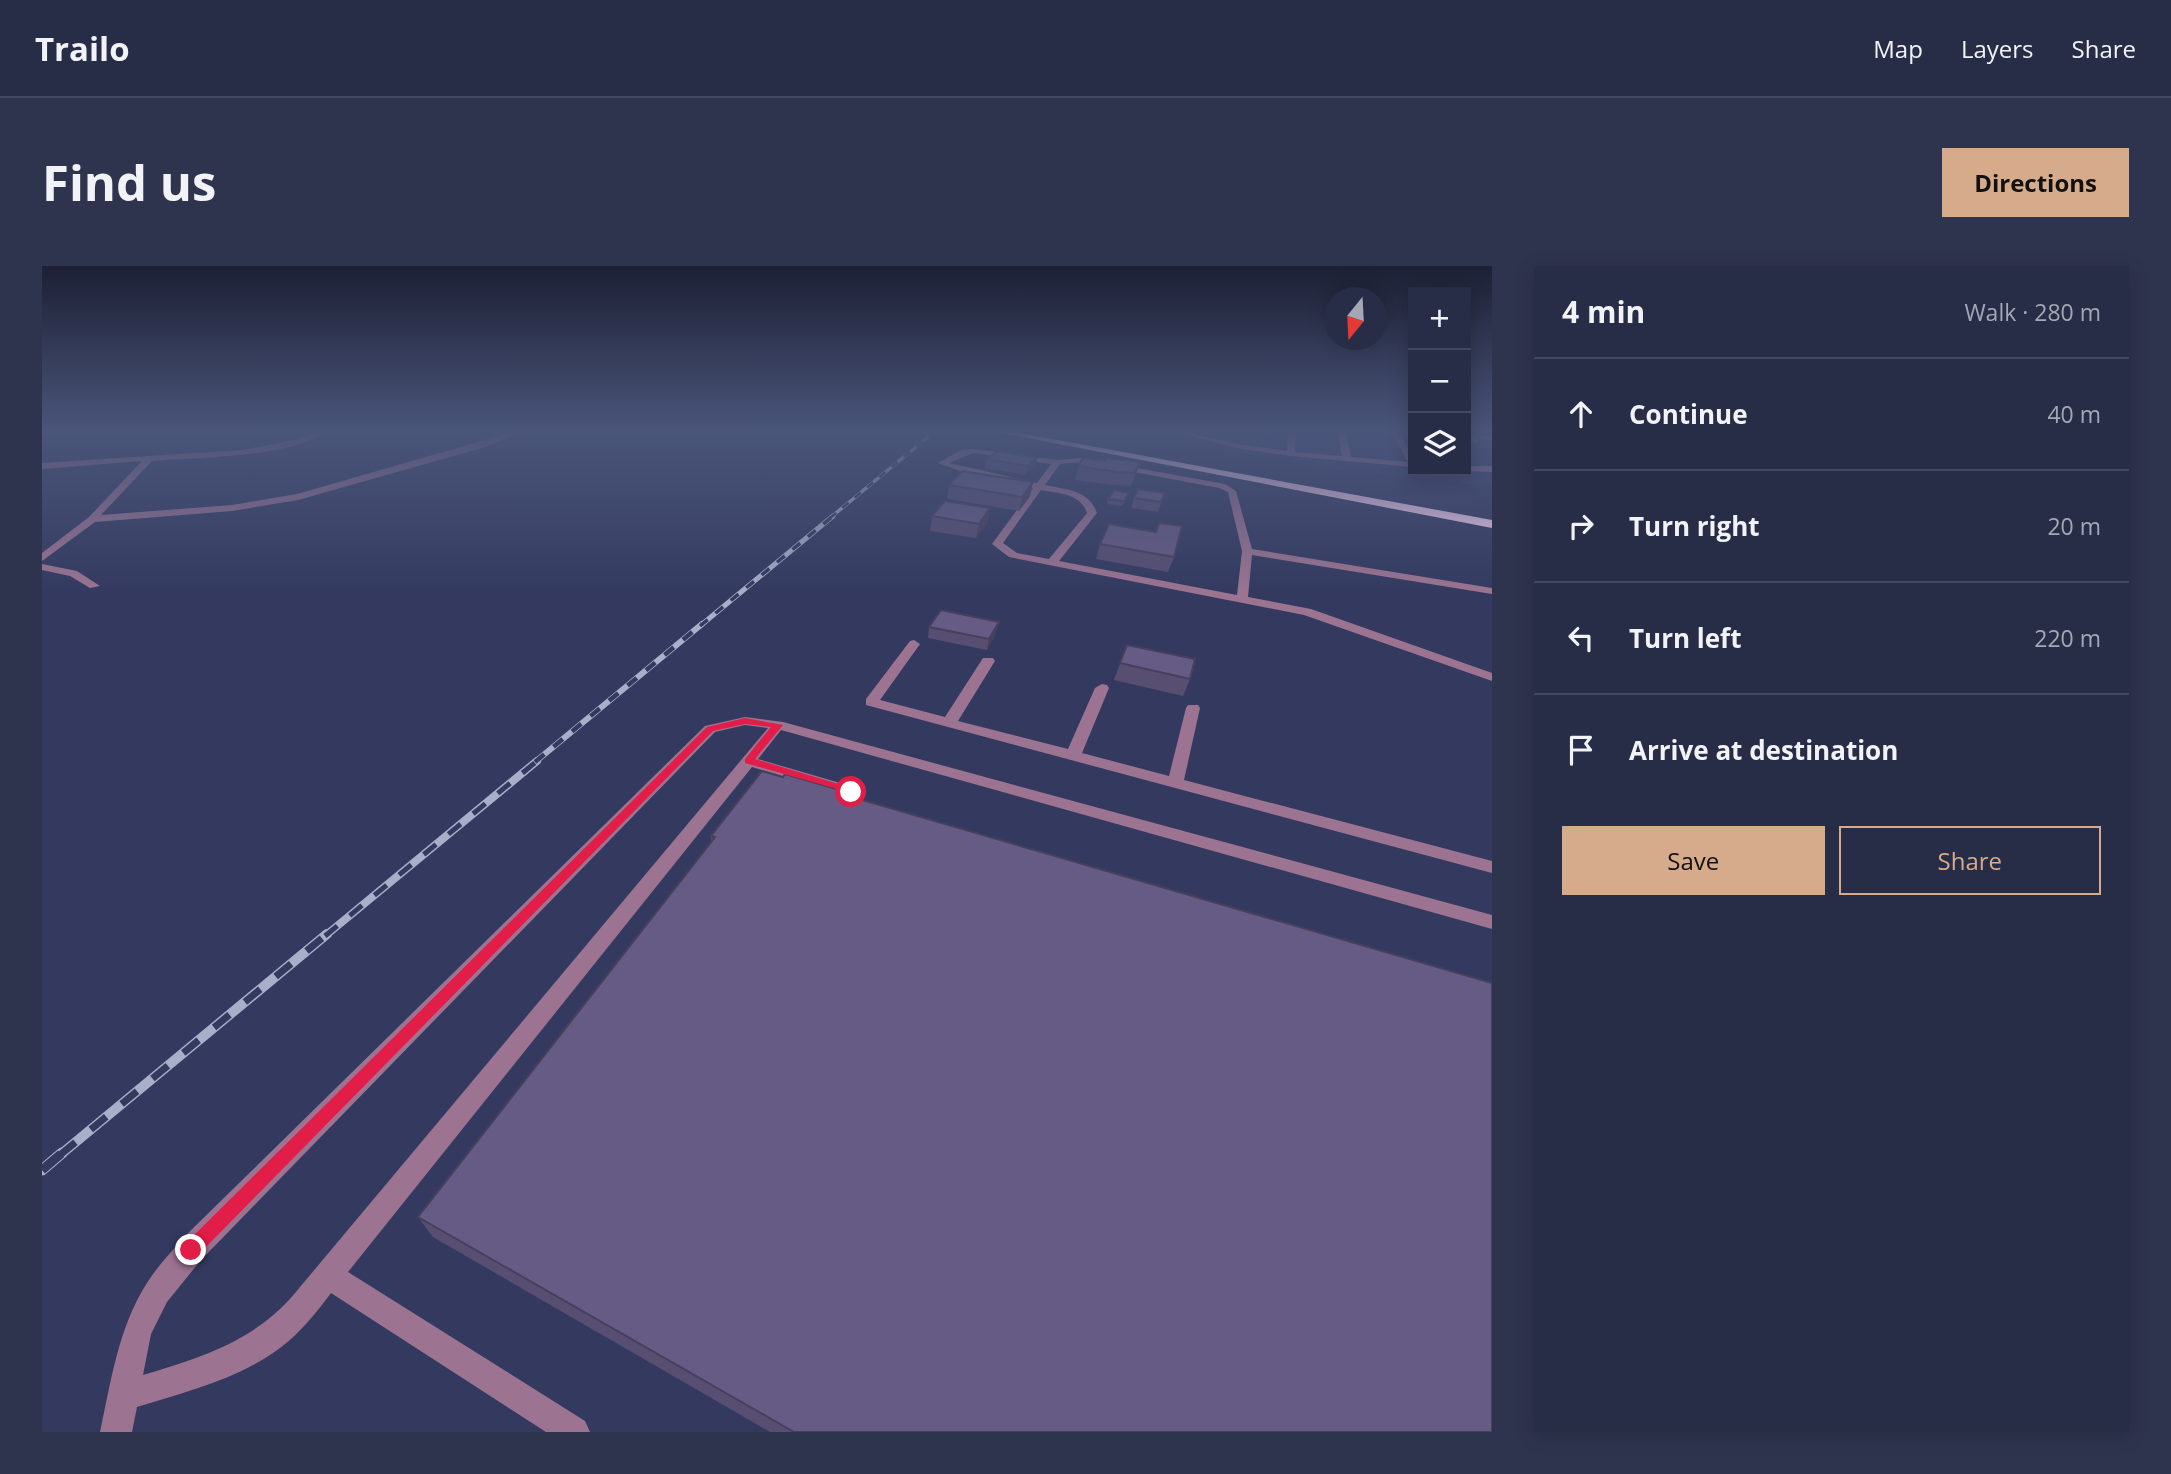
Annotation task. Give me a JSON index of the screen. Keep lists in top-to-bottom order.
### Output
{
  "north": "bottom",
  "page": {
    "header": "Trailo",
    "nav": ["Map", "Layers", "Share"],
    "buttons": [
      "Directions",
      ["Save", "Share"]
    ],
    "title": "Find us",
    "heading": ["4 min", "Walk · 280 m"],
    "map_buttons": ["+", "−"],
    "list": [
      ["Continue", "40 m"],
      ["Turn right", "20 m"],
      ["Turn left", "220 m"],
      "Arrive at destination"
    ]
  }
}
